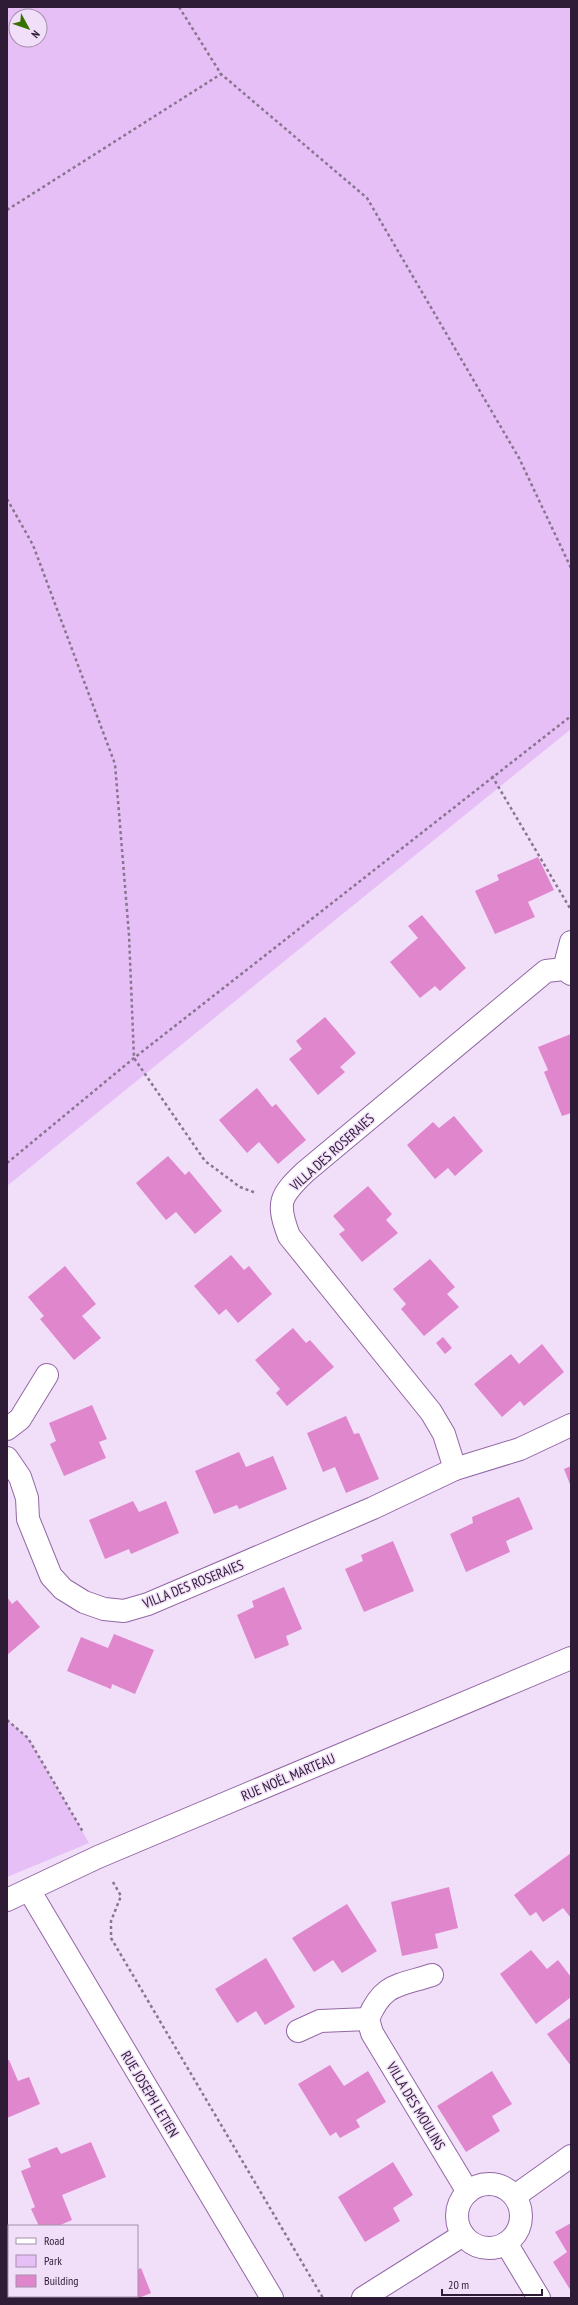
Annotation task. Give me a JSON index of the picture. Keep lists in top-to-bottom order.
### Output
{
  "streets": {
    "street": [
      "VILLA DES ROSERAIES",
      "RUE NOËL MARTEAU",
      "RUE JOSEPH LETIEN",
      "VILLA DES MOULINS"
    ]
  },
  "crossings": [
    ["RUE NOËL MARTEAU", "RUE JOSEPH LETIEN"]
  ],
  "legend": ["Road", "Park", "Building"],
  "scale_bar": "20 m",
  "north": "bottom right"
}
